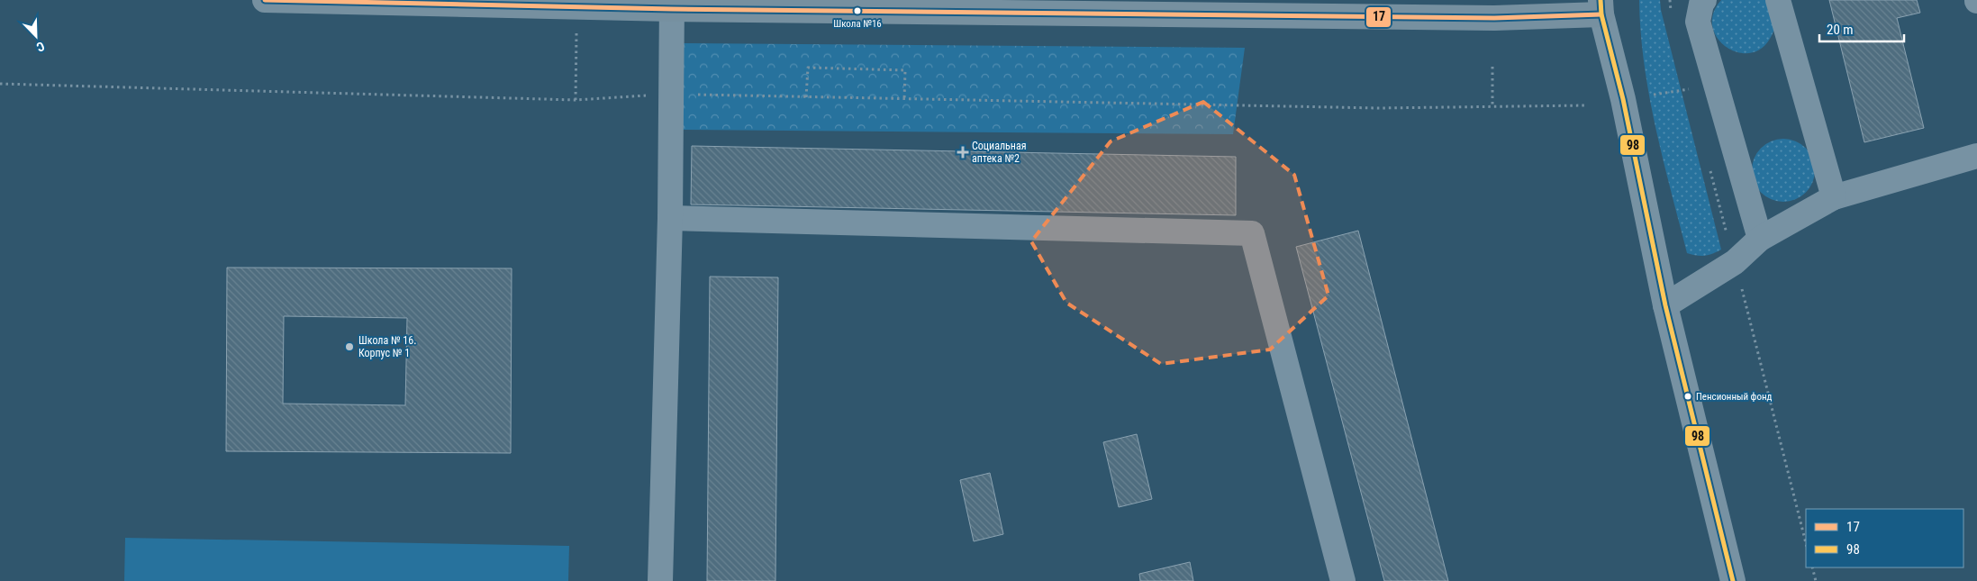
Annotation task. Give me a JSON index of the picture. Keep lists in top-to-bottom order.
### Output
{
  "places": {
    "other": ["Школа №16", "Школа № 16. Корпус № 1", "Пенсионный фонд"],
    "health": ["Социальная аптека №2"]
  },
  "lines": ["transit line 17", "transit line 98"],
  "legend": ["17", "98"],
  "scale_bar": "20 m",
  "north": "bottom right"
}
